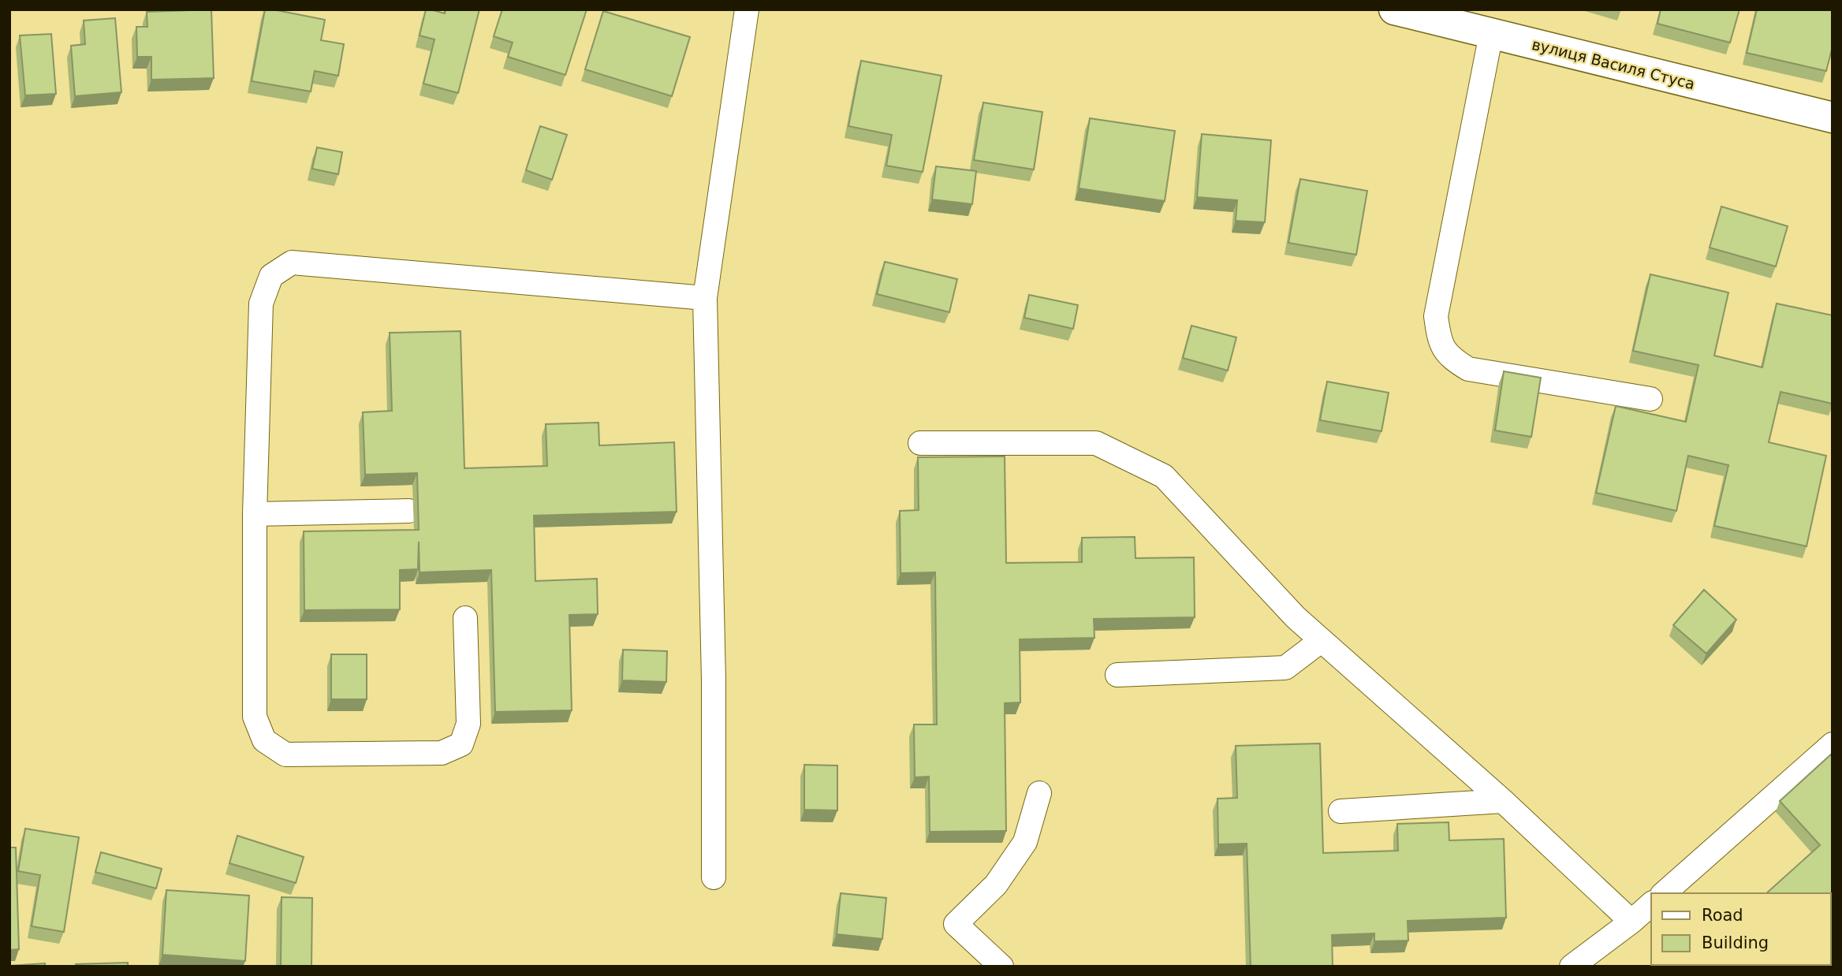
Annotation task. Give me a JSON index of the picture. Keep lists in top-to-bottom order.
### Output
{
  "streets": {
    "street": ["вулиця Василя Стуса"]
  },
  "legend": ["Road", "Building"]
}
